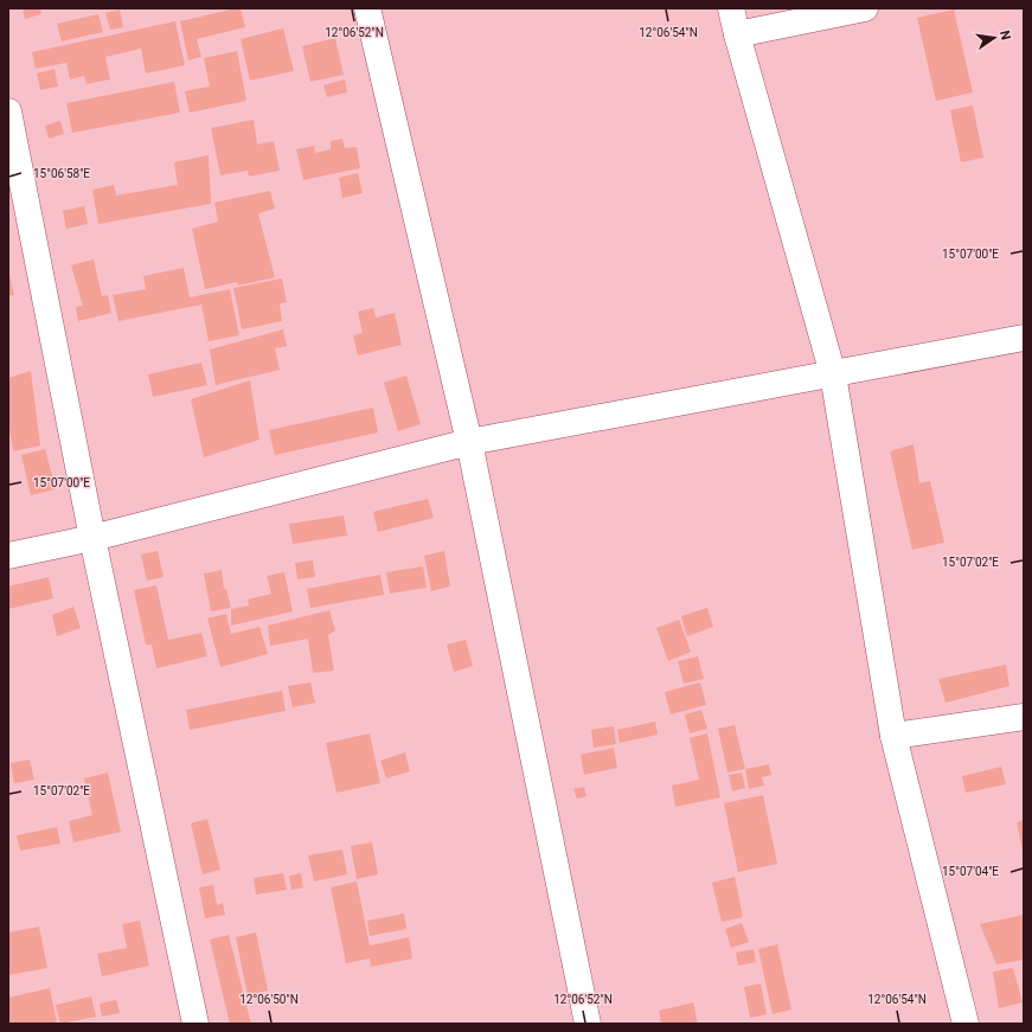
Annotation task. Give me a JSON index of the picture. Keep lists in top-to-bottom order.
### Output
{
  "north": "right",
  "coordinates": [
    "12°06'52\"N",
    "12°06'54\"N",
    "15°06'58\"E",
    "15°07'00\"E",
    "15°07'02\"E",
    "15°07'04\"E",
    "12°06'50\"N"
  ]
}
